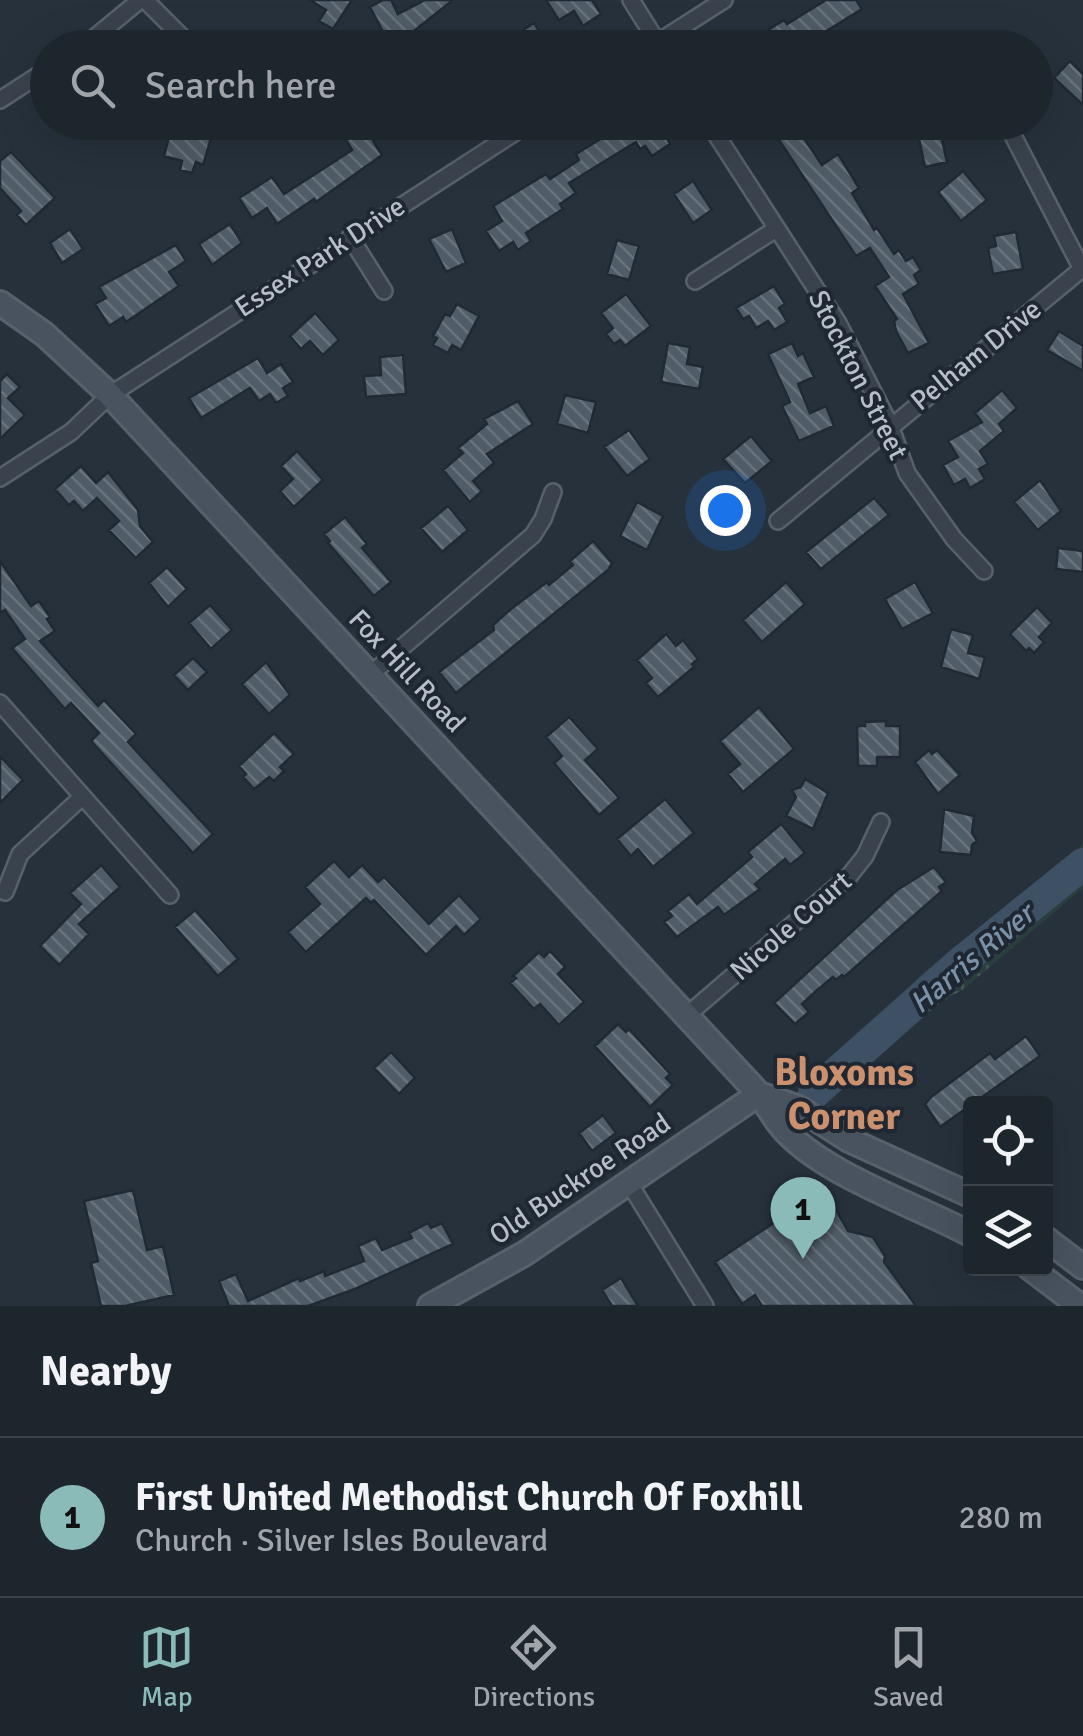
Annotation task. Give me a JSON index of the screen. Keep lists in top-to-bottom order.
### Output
{
  "streets": {
    "main road": ["Fox Hill Road", "Old Buckroe Road"],
    "street": [
      "Essex Park Drive",
      "Pelham Drive",
      "Stockton Street",
      "Nicole Court"
    ]
  },
  "crossings": [
    ["Essex Park Drive", "Fox Hill Road"],
    ["Pelham Drive", "Stockton Street"],
    ["Fox Hill Road", "Nicole Court"],
    ["Fox Hill Road", "Old Buckroe Road"]
  ],
  "districts": ["Bloxoms Corner"],
  "water": ["Harris River"],
  "page": {
    "search": "Search here",
    "pins": "1",
    "heading": "Nearby",
    "list": [
      {
        "mark": "1",
        "name": "First United Methodist Church Of Foxhill",
        "note": "Church · Silver Isles Boulevard",
        "value": "280 m"
      }
    ],
    "nav": ["Map", "Directions", "Saved"]
  }
}
